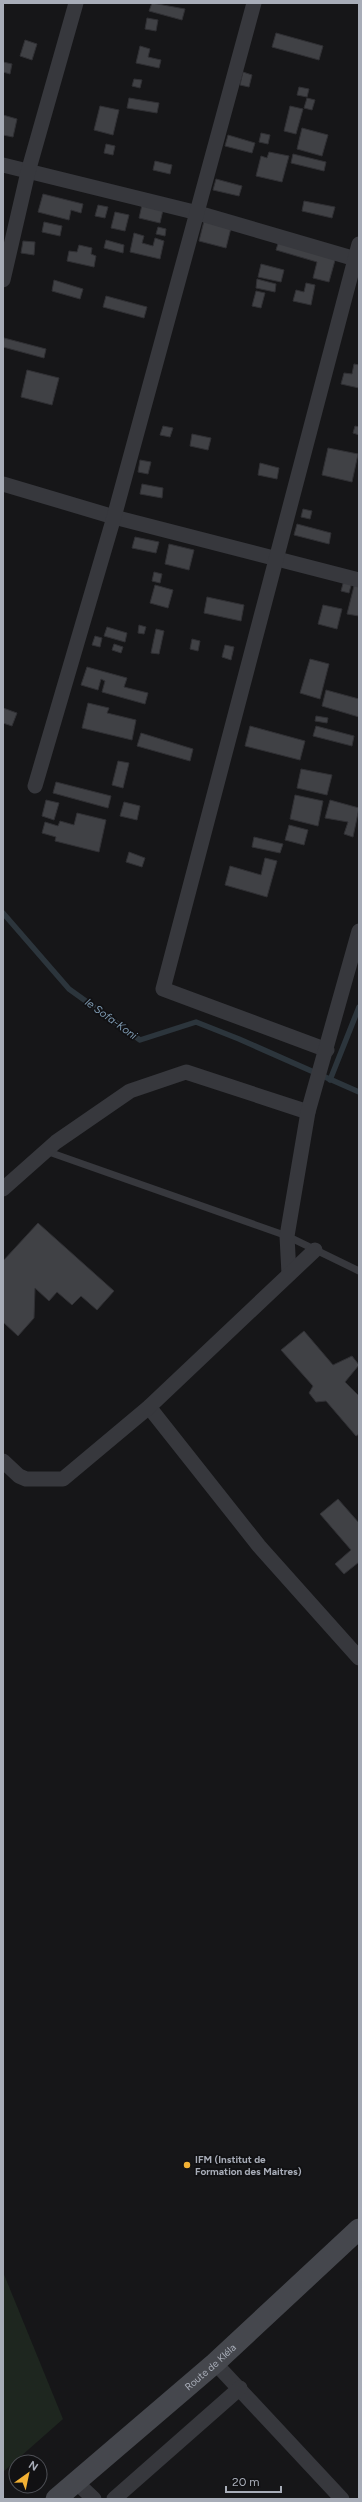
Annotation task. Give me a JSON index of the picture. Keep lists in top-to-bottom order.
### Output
{
  "streets": {
    "main road": ["Route de Kléla"]
  },
  "water": ["le Sofa-Koni"],
  "places": ["IFM (Institut de Formation des Maitres)"],
  "scale_bar": "20 m",
  "north": "top right"
}
